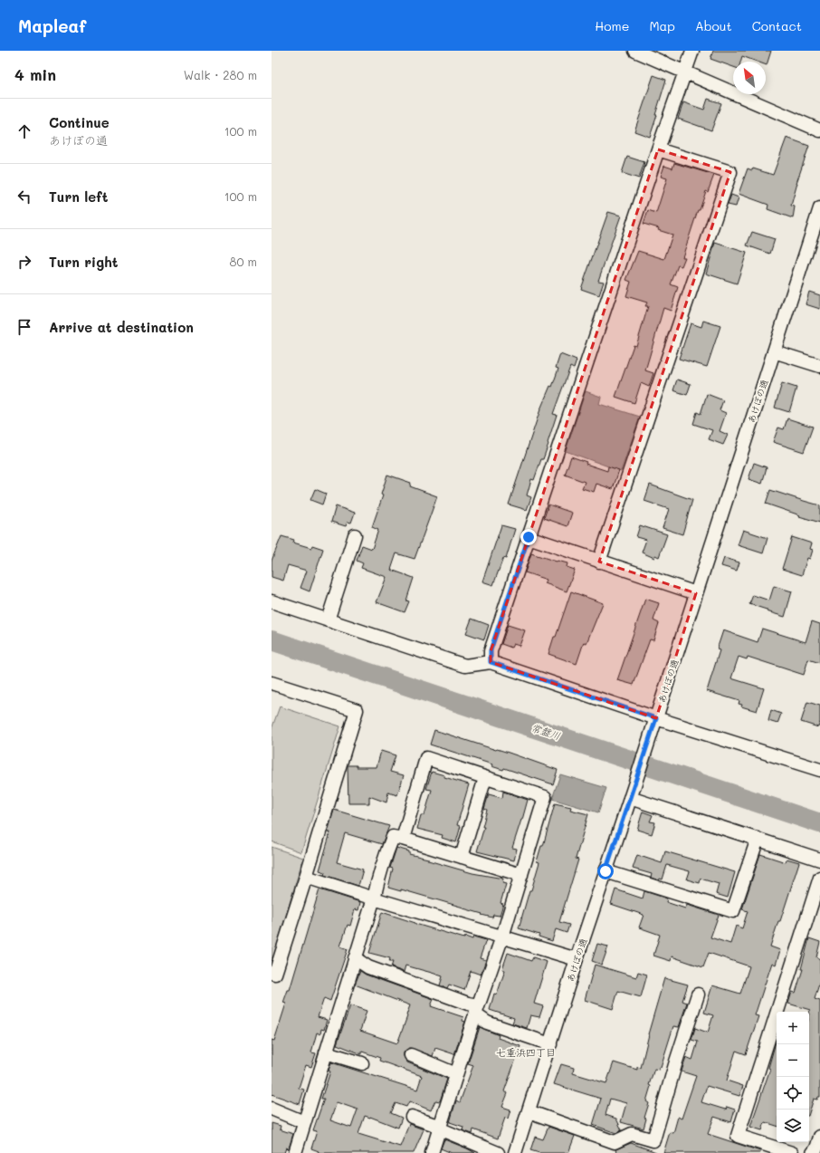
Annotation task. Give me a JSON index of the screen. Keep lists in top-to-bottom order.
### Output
{
  "streets": {
    "street": ["あけぼの通"]
  },
  "districts": ["七重浜四丁目"],
  "water": ["常盤川"],
  "north": "top left",
  "page": {
    "header": "Mapleaf",
    "nav": [
      "Home",
      "Map",
      "About",
      "Contact"
    ],
    "heading": ["4 min", "Walk · 280 m"],
    "list": [
      ["Continue", "あけぼの通", "100 m"],
      ["Turn left", "100 m"],
      ["Turn right", "80 m"],
      "Arrive at destination"
    ],
    "map_buttons": ["+", "−"]
  }
}
